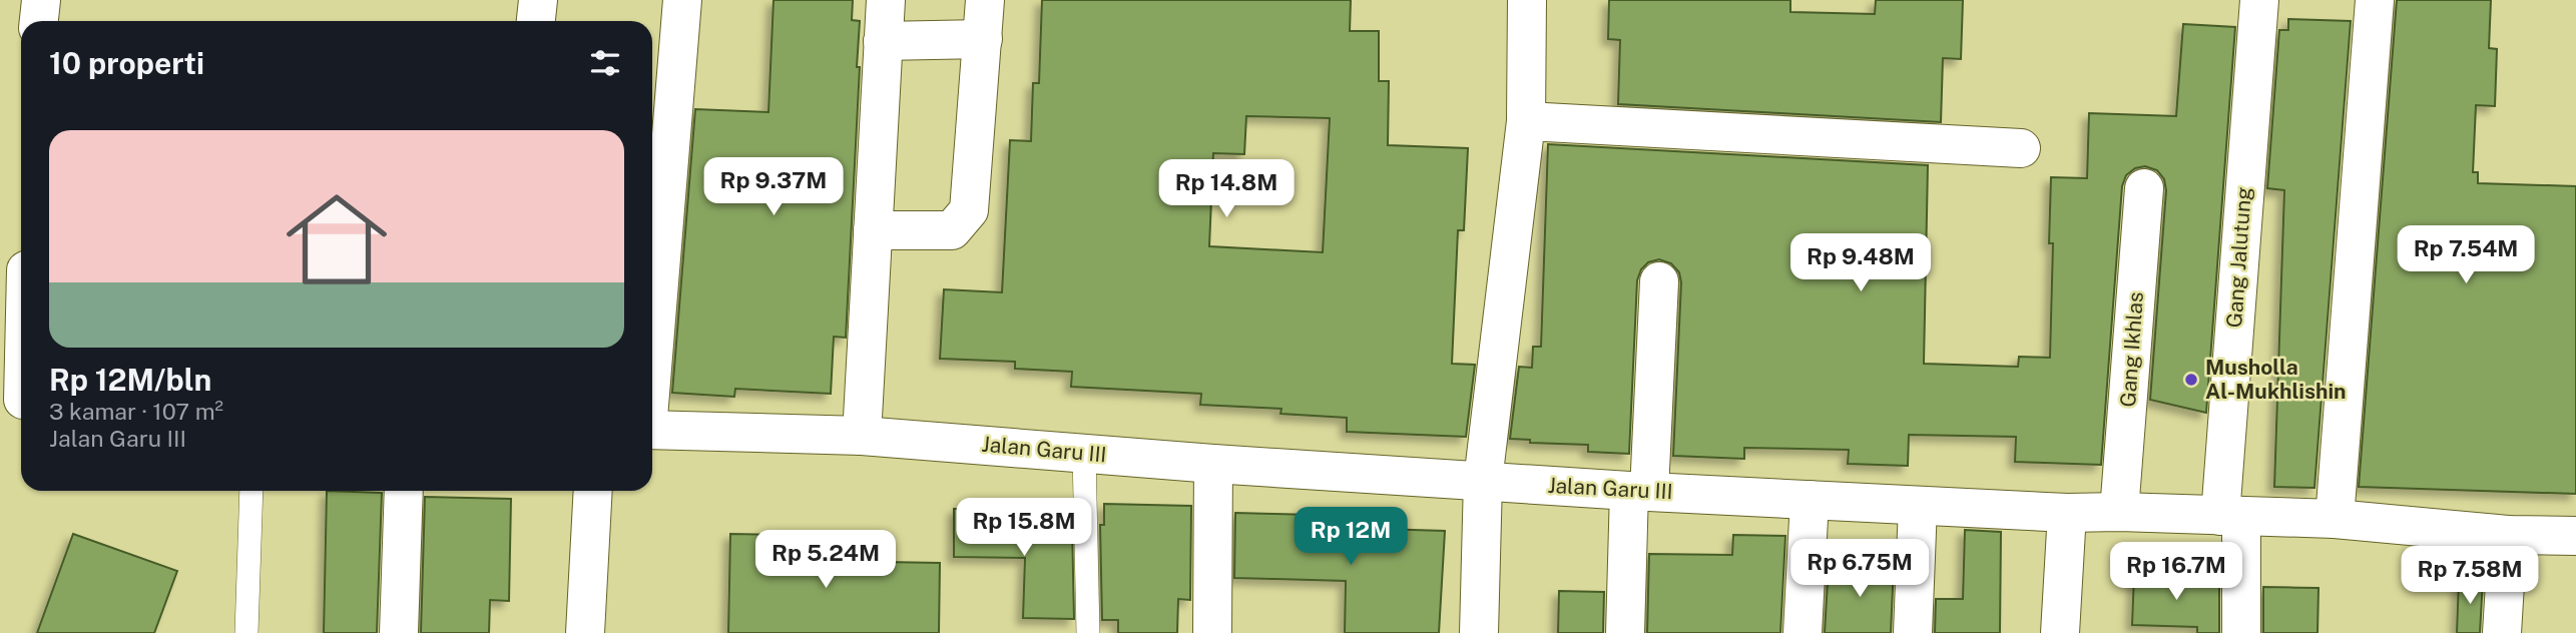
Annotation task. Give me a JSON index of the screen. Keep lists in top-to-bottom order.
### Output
{
  "streets": {
    "street": ["Gang Jalutung", "Gang Ikhlas", "Jalan Garu III"]
  },
  "crossings": [
    ["Gang Jalutung", "Jalan Garu III"],
    ["Gang Ikhlas", "Jalan Garu III"]
  ],
  "places": ["Musholla Al-Mukhlishin"],
  "page": {
    "heading": "10 properti",
    "list": [
      {
        "name": "Rp 12M/bln",
        "note": "3 kamar · 107 m² · Jalan Garu III"
      }
    ],
    "price": [
      "Rp 9.37M",
      "Rp 14.8M",
      "Rp 7.54M",
      "Rp 9.48M",
      "Rp 15.8M",
      "Rp 12M",
      "Rp 5.24M",
      "Rp 6.75M",
      "Rp 16.7M",
      "Rp 7.58M"
    ]
  }
}
